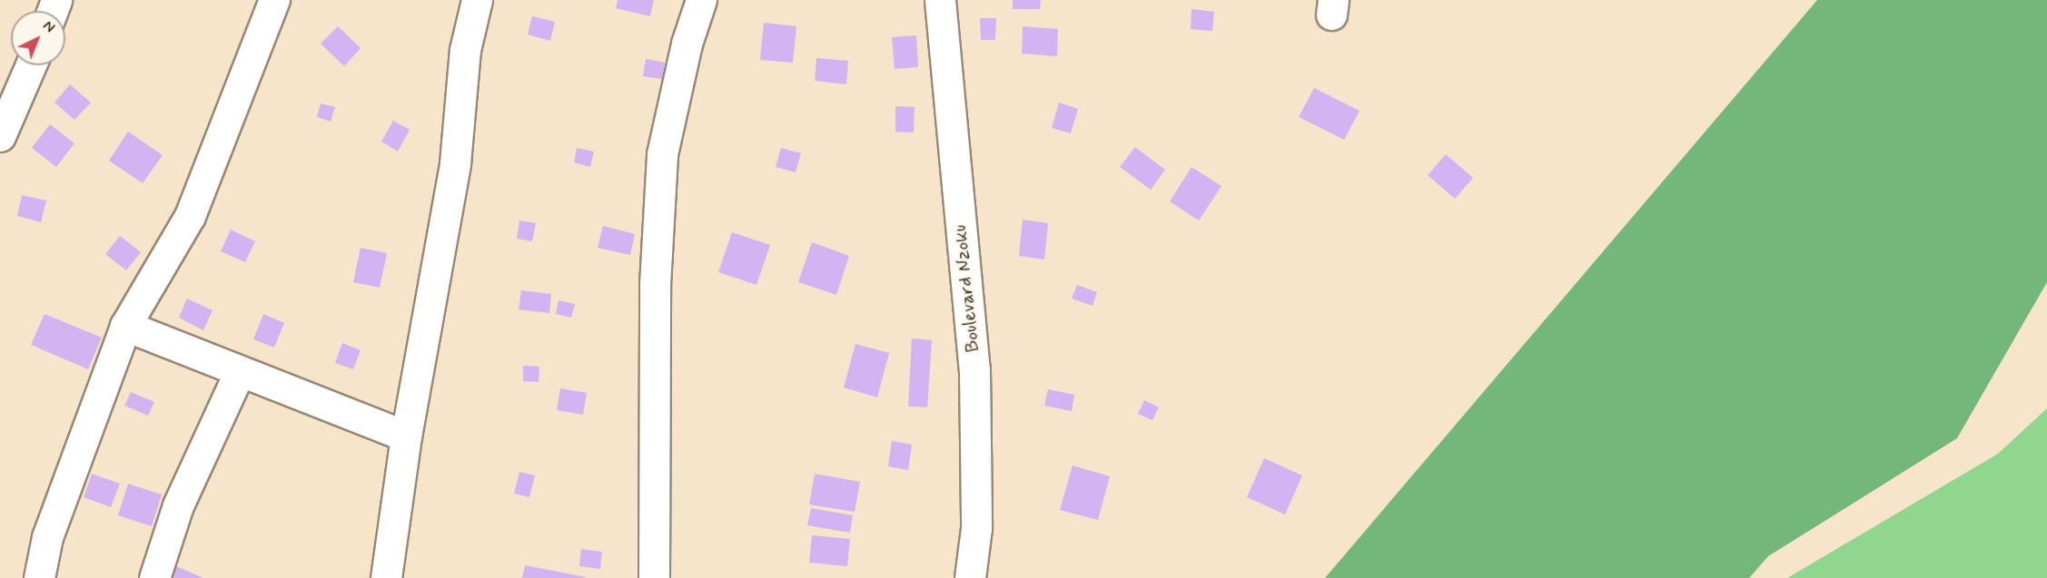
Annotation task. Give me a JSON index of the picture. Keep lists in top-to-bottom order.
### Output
{
  "streets": {
    "street": ["Boulevard Nzoku"]
  },
  "north": "top right"
}
